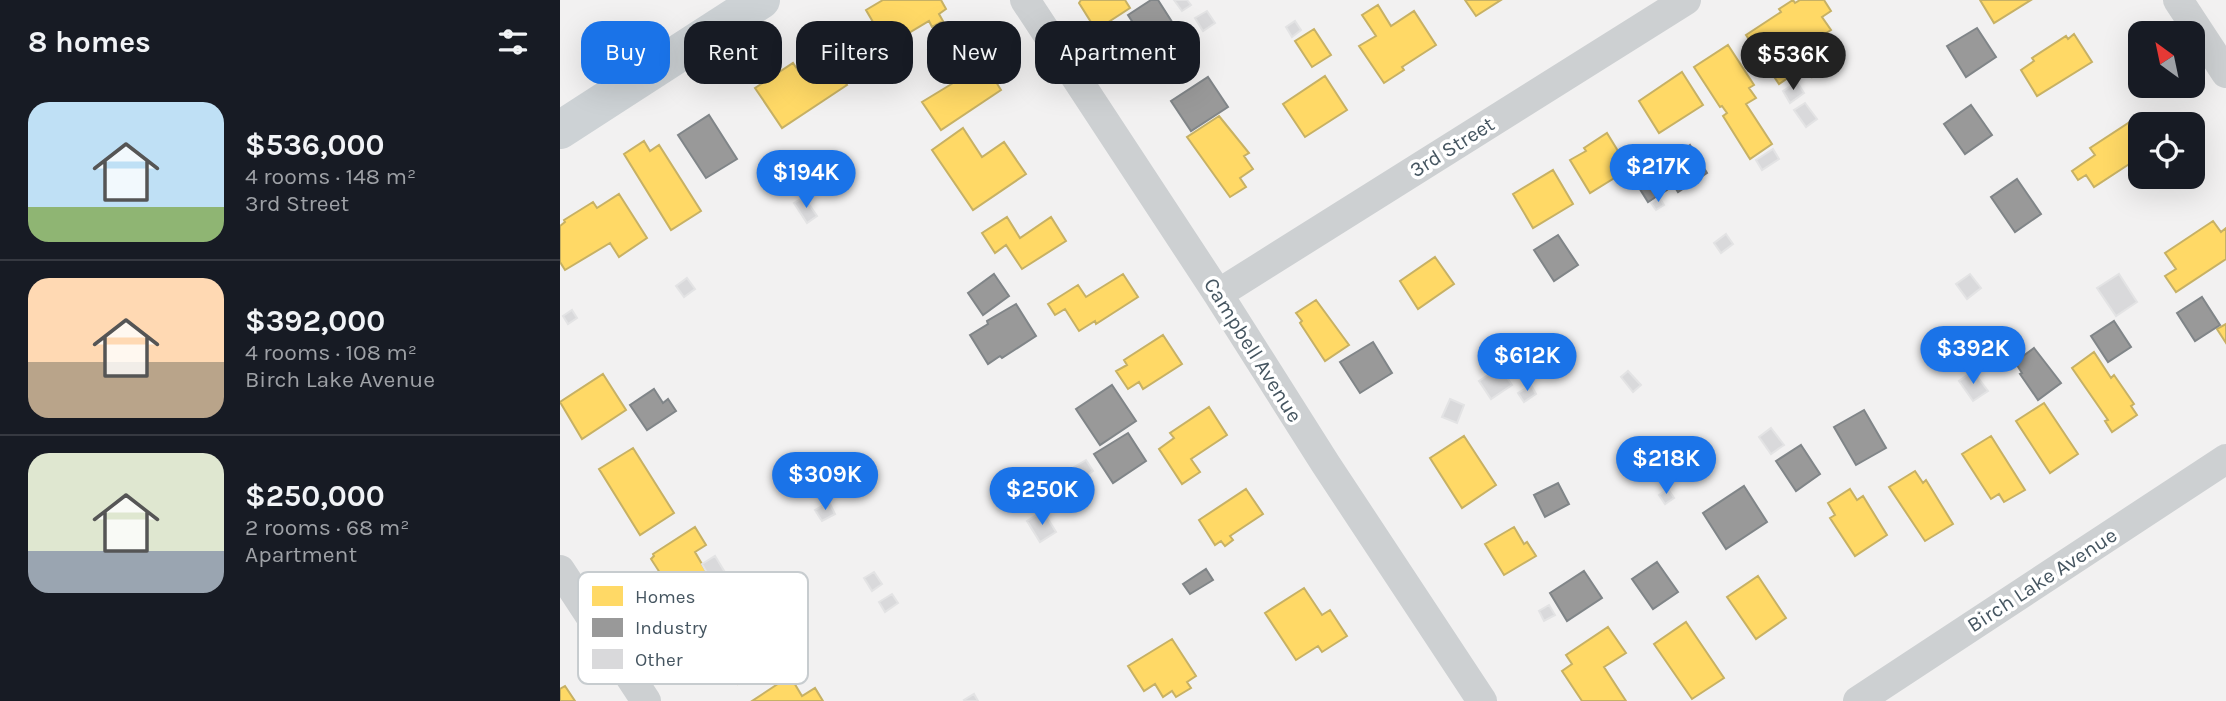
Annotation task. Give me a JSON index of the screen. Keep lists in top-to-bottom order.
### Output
{
  "streets": {
    "street": ["3rd Street", "Campbell Avenue", "Birch Lake Avenue"]
  },
  "crossings": [
    ["3rd Street", "Campbell Avenue"]
  ],
  "legend": ["Homes", "Industry", "Other"],
  "north": "top left",
  "page": {
    "heading": "8 homes",
    "chip": [
      "Buy",
      "Rent",
      "Filters",
      "New",
      "Apartment"
    ],
    "price": [
      "$536K",
      "$217K",
      "$194K",
      "$392K",
      "$612K",
      "$218K",
      "$309K",
      "$250K"
    ],
    "list": [
      {
        "name": "$536,000",
        "note": "4 rooms · 148 m² · 3rd Street"
      },
      {
        "name": "$392,000",
        "note": "4 rooms · 108 m² · Birch Lake Avenue"
      },
      {
        "name": "$250,000",
        "note": "2 rooms · 68 m² · Apartment"
      }
    ]
  }
}
